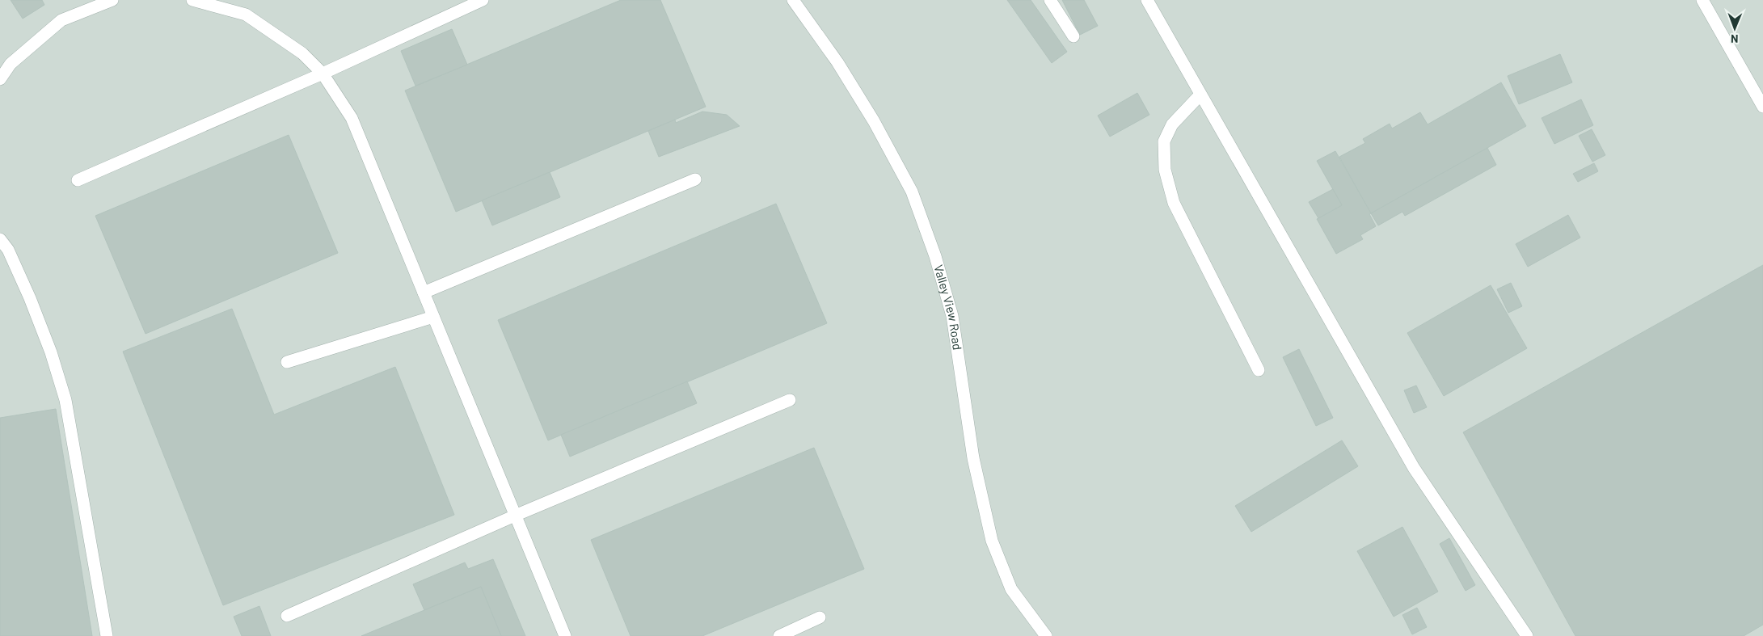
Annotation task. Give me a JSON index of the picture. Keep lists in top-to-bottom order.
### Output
{
  "streets": {
    "street": ["Valley View Road"]
  },
  "north": "bottom"
}
